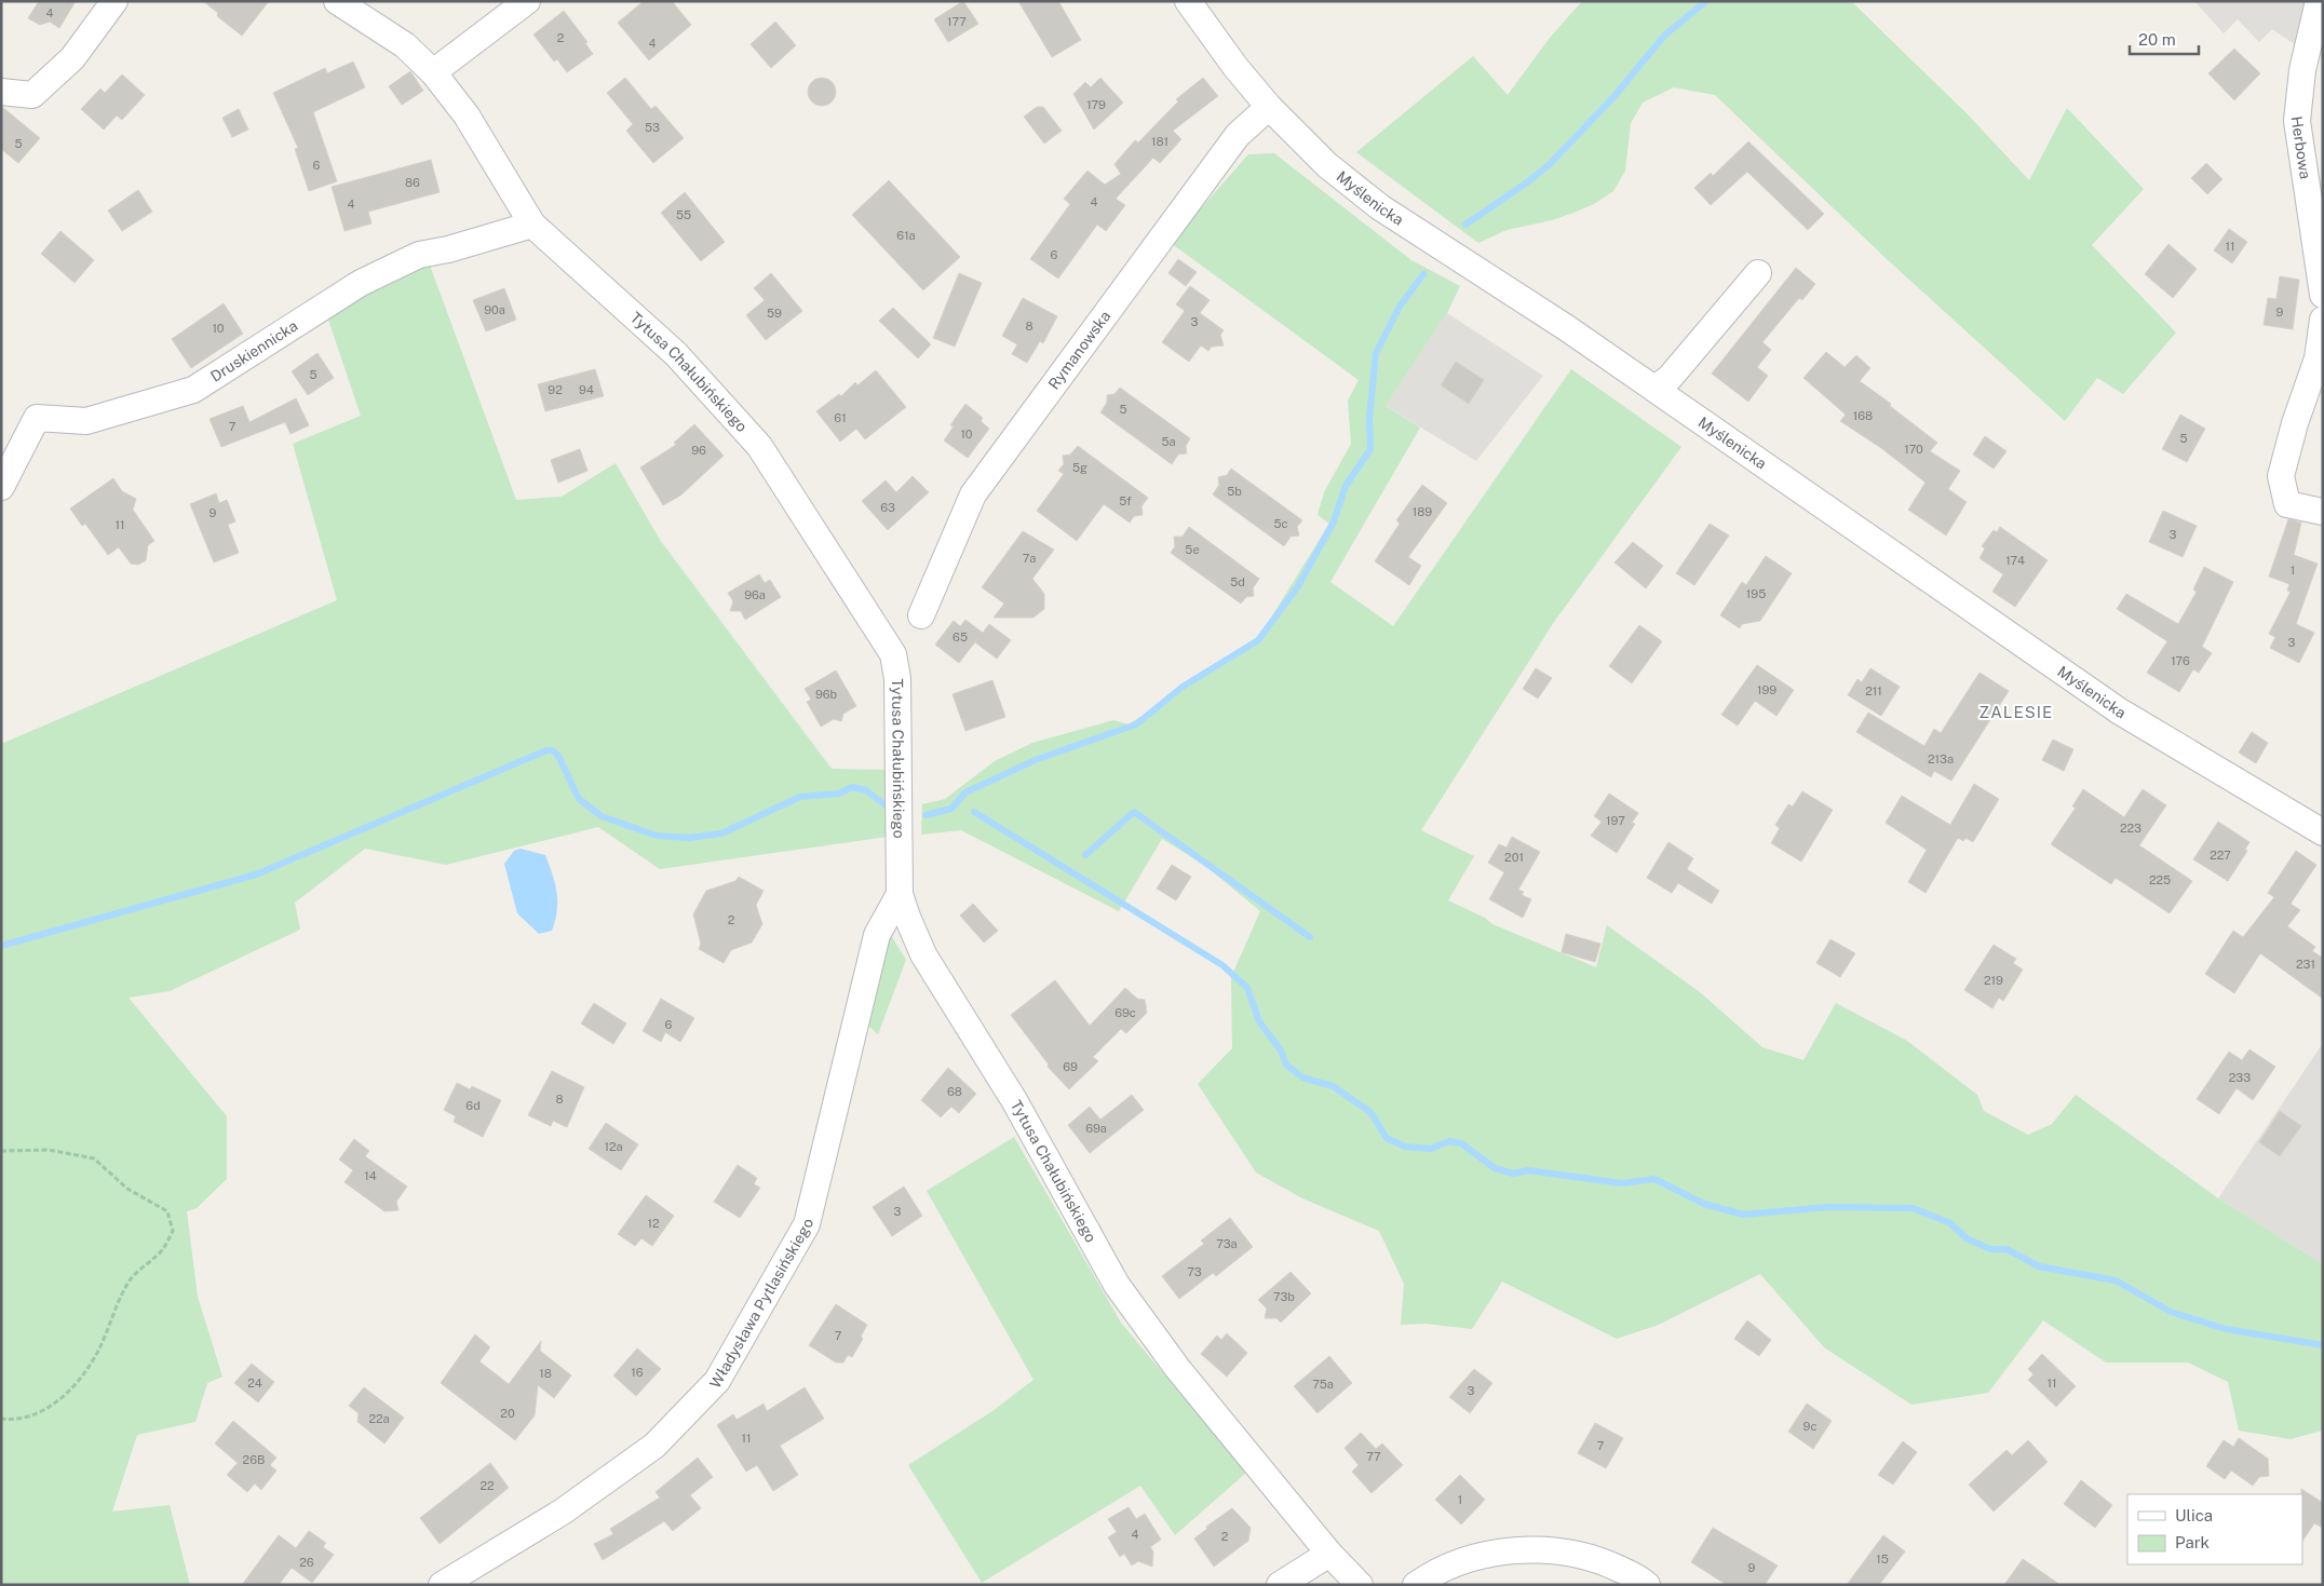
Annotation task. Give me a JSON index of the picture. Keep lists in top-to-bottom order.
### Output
{
  "streets": {
    "street": [
      "Herbowa",
      "Myślenicka",
      "Rymanowska",
      "Druskiennicka",
      "Tytusa Chałubińskiego",
      "Władysława Pytlasińskiego"
    ]
  },
  "crossings": [
    ["Myślenicka", "Rymanowska"],
    ["Druskiennicka", "Tytusa Chałubińskiego"],
    ["Tytusa Chałubińskiego", "Władysława Pytlasińskiego"]
  ],
  "districts": ["ZALESIE"],
  "house_numbers": [
    "4",
    "177",
    "2",
    "4",
    "179",
    "53",
    "181",
    "5",
    "6",
    "86",
    "4",
    "4",
    "55",
    "61a",
    "11",
    "6",
    "90a",
    "9",
    "59",
    "3",
    "8",
    "10",
    "5",
    "92",
    "94",
    "5",
    "168",
    "61",
    "7",
    "10",
    "5",
    "5a",
    "170",
    "96",
    "5g",
    "5b",
    "5f",
    "63",
    "189",
    "9",
    "5c",
    "11",
    "3",
    "5e",
    "7a",
    "174",
    "1",
    "5d",
    "195",
    "96a",
    "65",
    "3",
    "176",
    "199",
    "211",
    "96b",
    "213a",
    "197",
    "223",
    "227",
    "201",
    "225",
    "2",
    "231",
    "219",
    "69c",
    "6",
    "69",
    "233",
    "68",
    "8",
    "6d",
    "69a",
    "12a",
    "14",
    "3",
    "12",
    "73a",
    "73",
    "73b",
    "7",
    "16",
    "18",
    "24",
    "11",
    "75a",
    "3",
    "20",
    "22a",
    "9c",
    "11",
    "7",
    "77",
    "26B",
    "22",
    "1",
    "4",
    "2",
    "15",
    "26",
    "9"
  ],
  "legend": ["Ulica", "Park"],
  "scale_bar": "20 m"
}
